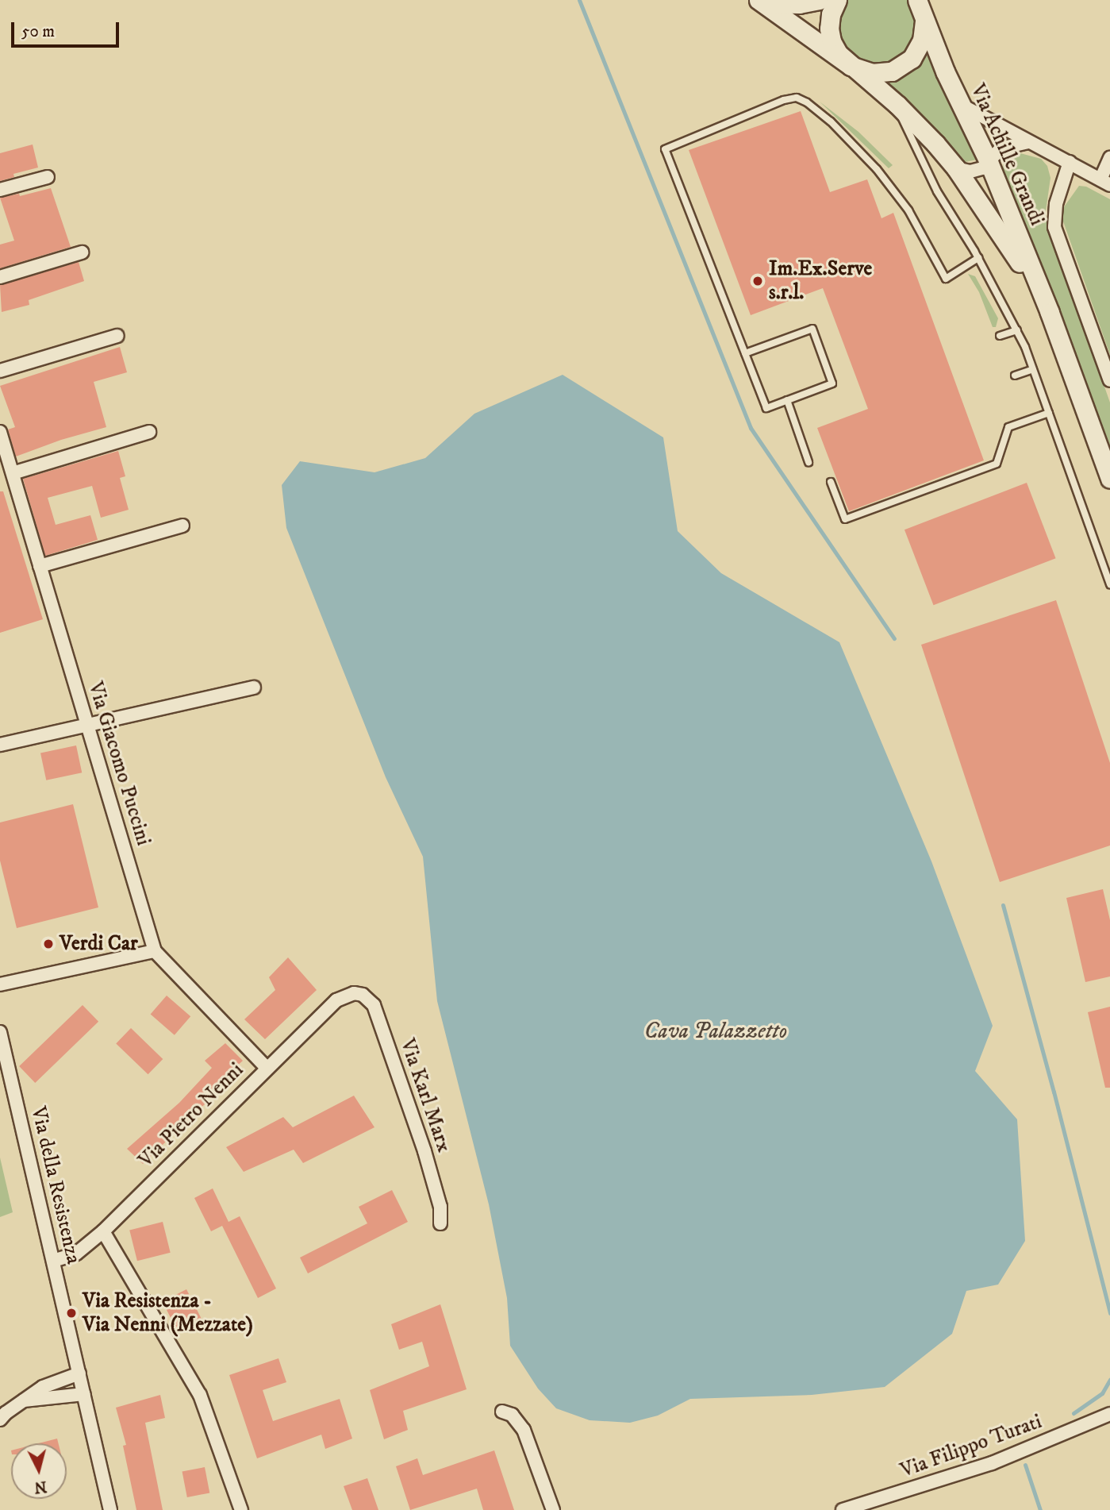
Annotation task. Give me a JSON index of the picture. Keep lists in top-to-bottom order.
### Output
{
  "streets": {
    "main road": ["Via Achille Grandi"],
    "street": [
      "Via Giacomo Puccini",
      "Via Karl Marx",
      "Via Pietro Nenni",
      "Via della Resistenza",
      "Via Filippo Turati"
    ]
  },
  "crossings": [
    ["Via Giacomo Puccini", "Via Pietro Nenni"],
    ["Via Karl Marx", "Via Pietro Nenni"],
    ["Via Pietro Nenni", "Via della Resistenza"]
  ],
  "water": ["Cava Palazzetto"],
  "places": ["Im.Ex.Serve s.r.l.", "Verdi Car", "Via Resistenza - Via Nenni (Mezzate)"],
  "scale_bar": "50 m",
  "north": "bottom"
}
